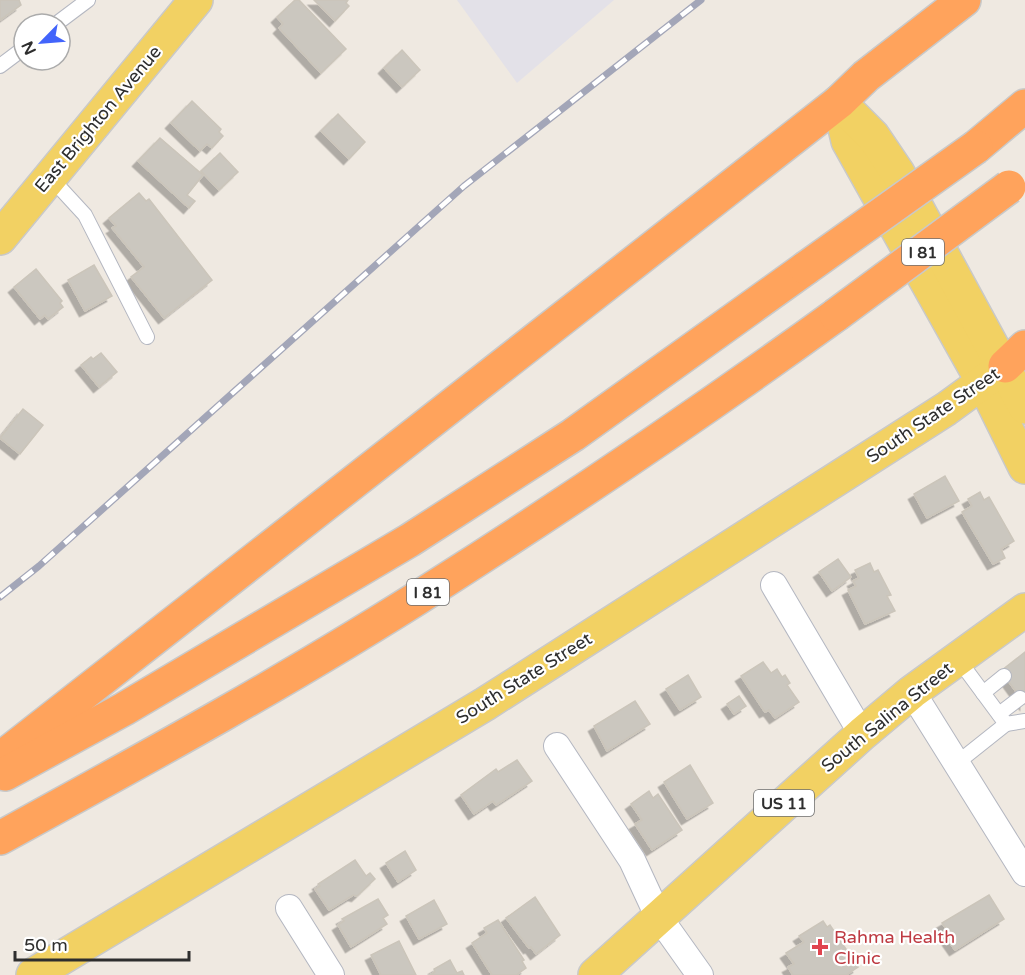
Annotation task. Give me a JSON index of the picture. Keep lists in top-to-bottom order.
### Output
{
  "streets": {
    "highway": ["I 81"],
    "main road": [
      "East Brighton Avenue",
      "South State Street",
      "South Salina Street",
      "US 11"
    ]
  },
  "places": {
    "health": ["Rahma Health Clinic"]
  },
  "scale_bar": "50 m",
  "north": "bottom left"
}
